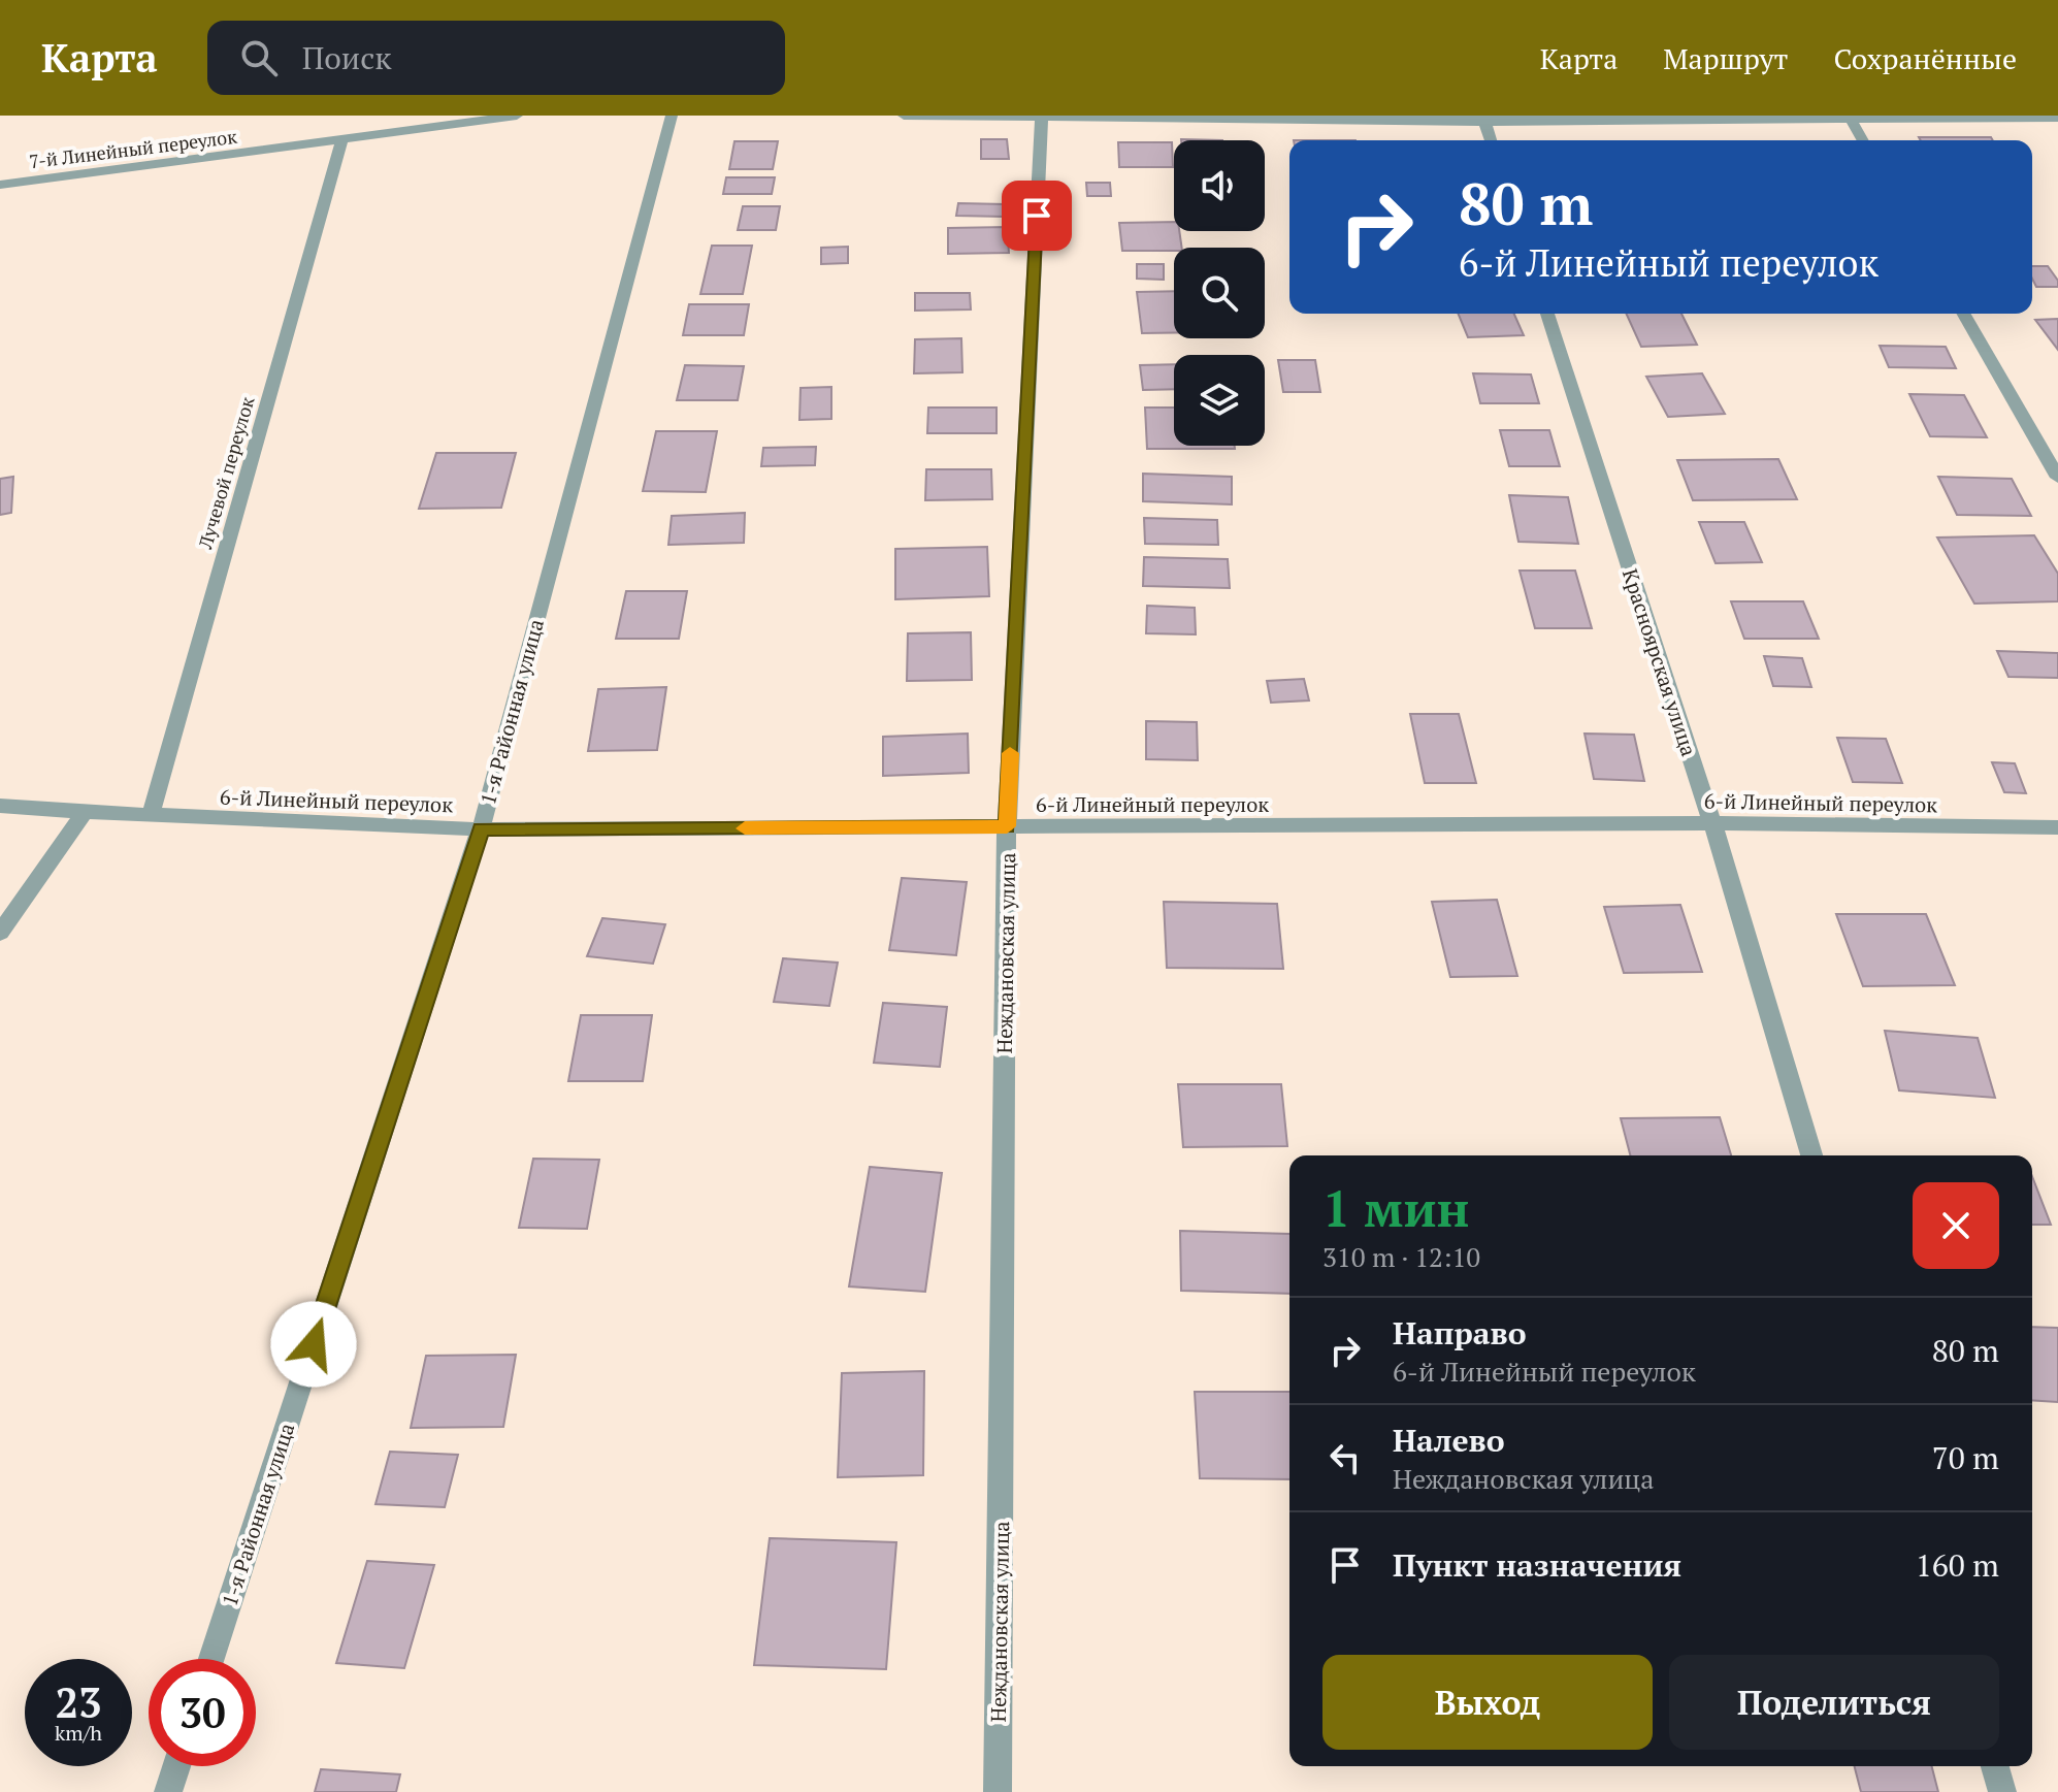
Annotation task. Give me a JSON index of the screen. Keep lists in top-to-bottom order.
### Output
{
  "streets": {
    "street": [
      "7-й Линейный переулок",
      "Лучевой переулок",
      "Красноярская улица",
      "1-я Районная улица",
      "6-й Линейный переулок",
      "Неждановская улица"
    ]
  },
  "crossings": [
    ["7-й Линейный переулок", "Лучевой переулок"],
    ["Лучевой переулок", "6-й Линейный переулок"],
    ["Красноярская улица", "6-й Линейный переулок"],
    ["1-я Районная улица", "6-й Линейный переулок"],
    ["6-й Линейный переулок", "Неждановская улица"]
  ],
  "page": {
    "header": "Карта",
    "search": "Поиск",
    "nav": ["Карта", "Маршрут", "Сохранённые"],
    "turn": ["80 m", "6-й Линейный переулок"],
    "heading": ["1 мин", "310 m · 12:10"],
    "list": [
      {
        "name": "Направо",
        "note": "6-й Линейный переулок",
        "value": "80 m"
      },
      {
        "name": "Налево",
        "note": "Неждановская улица",
        "value": "70 m"
      },
      {
        "name": "Пункт назначения",
        "value": "160 m"
      }
    ],
    "buttons": ["Выход", "Поделиться"],
    "speed": "23 km/h",
    "limit": "30"
  }
}
